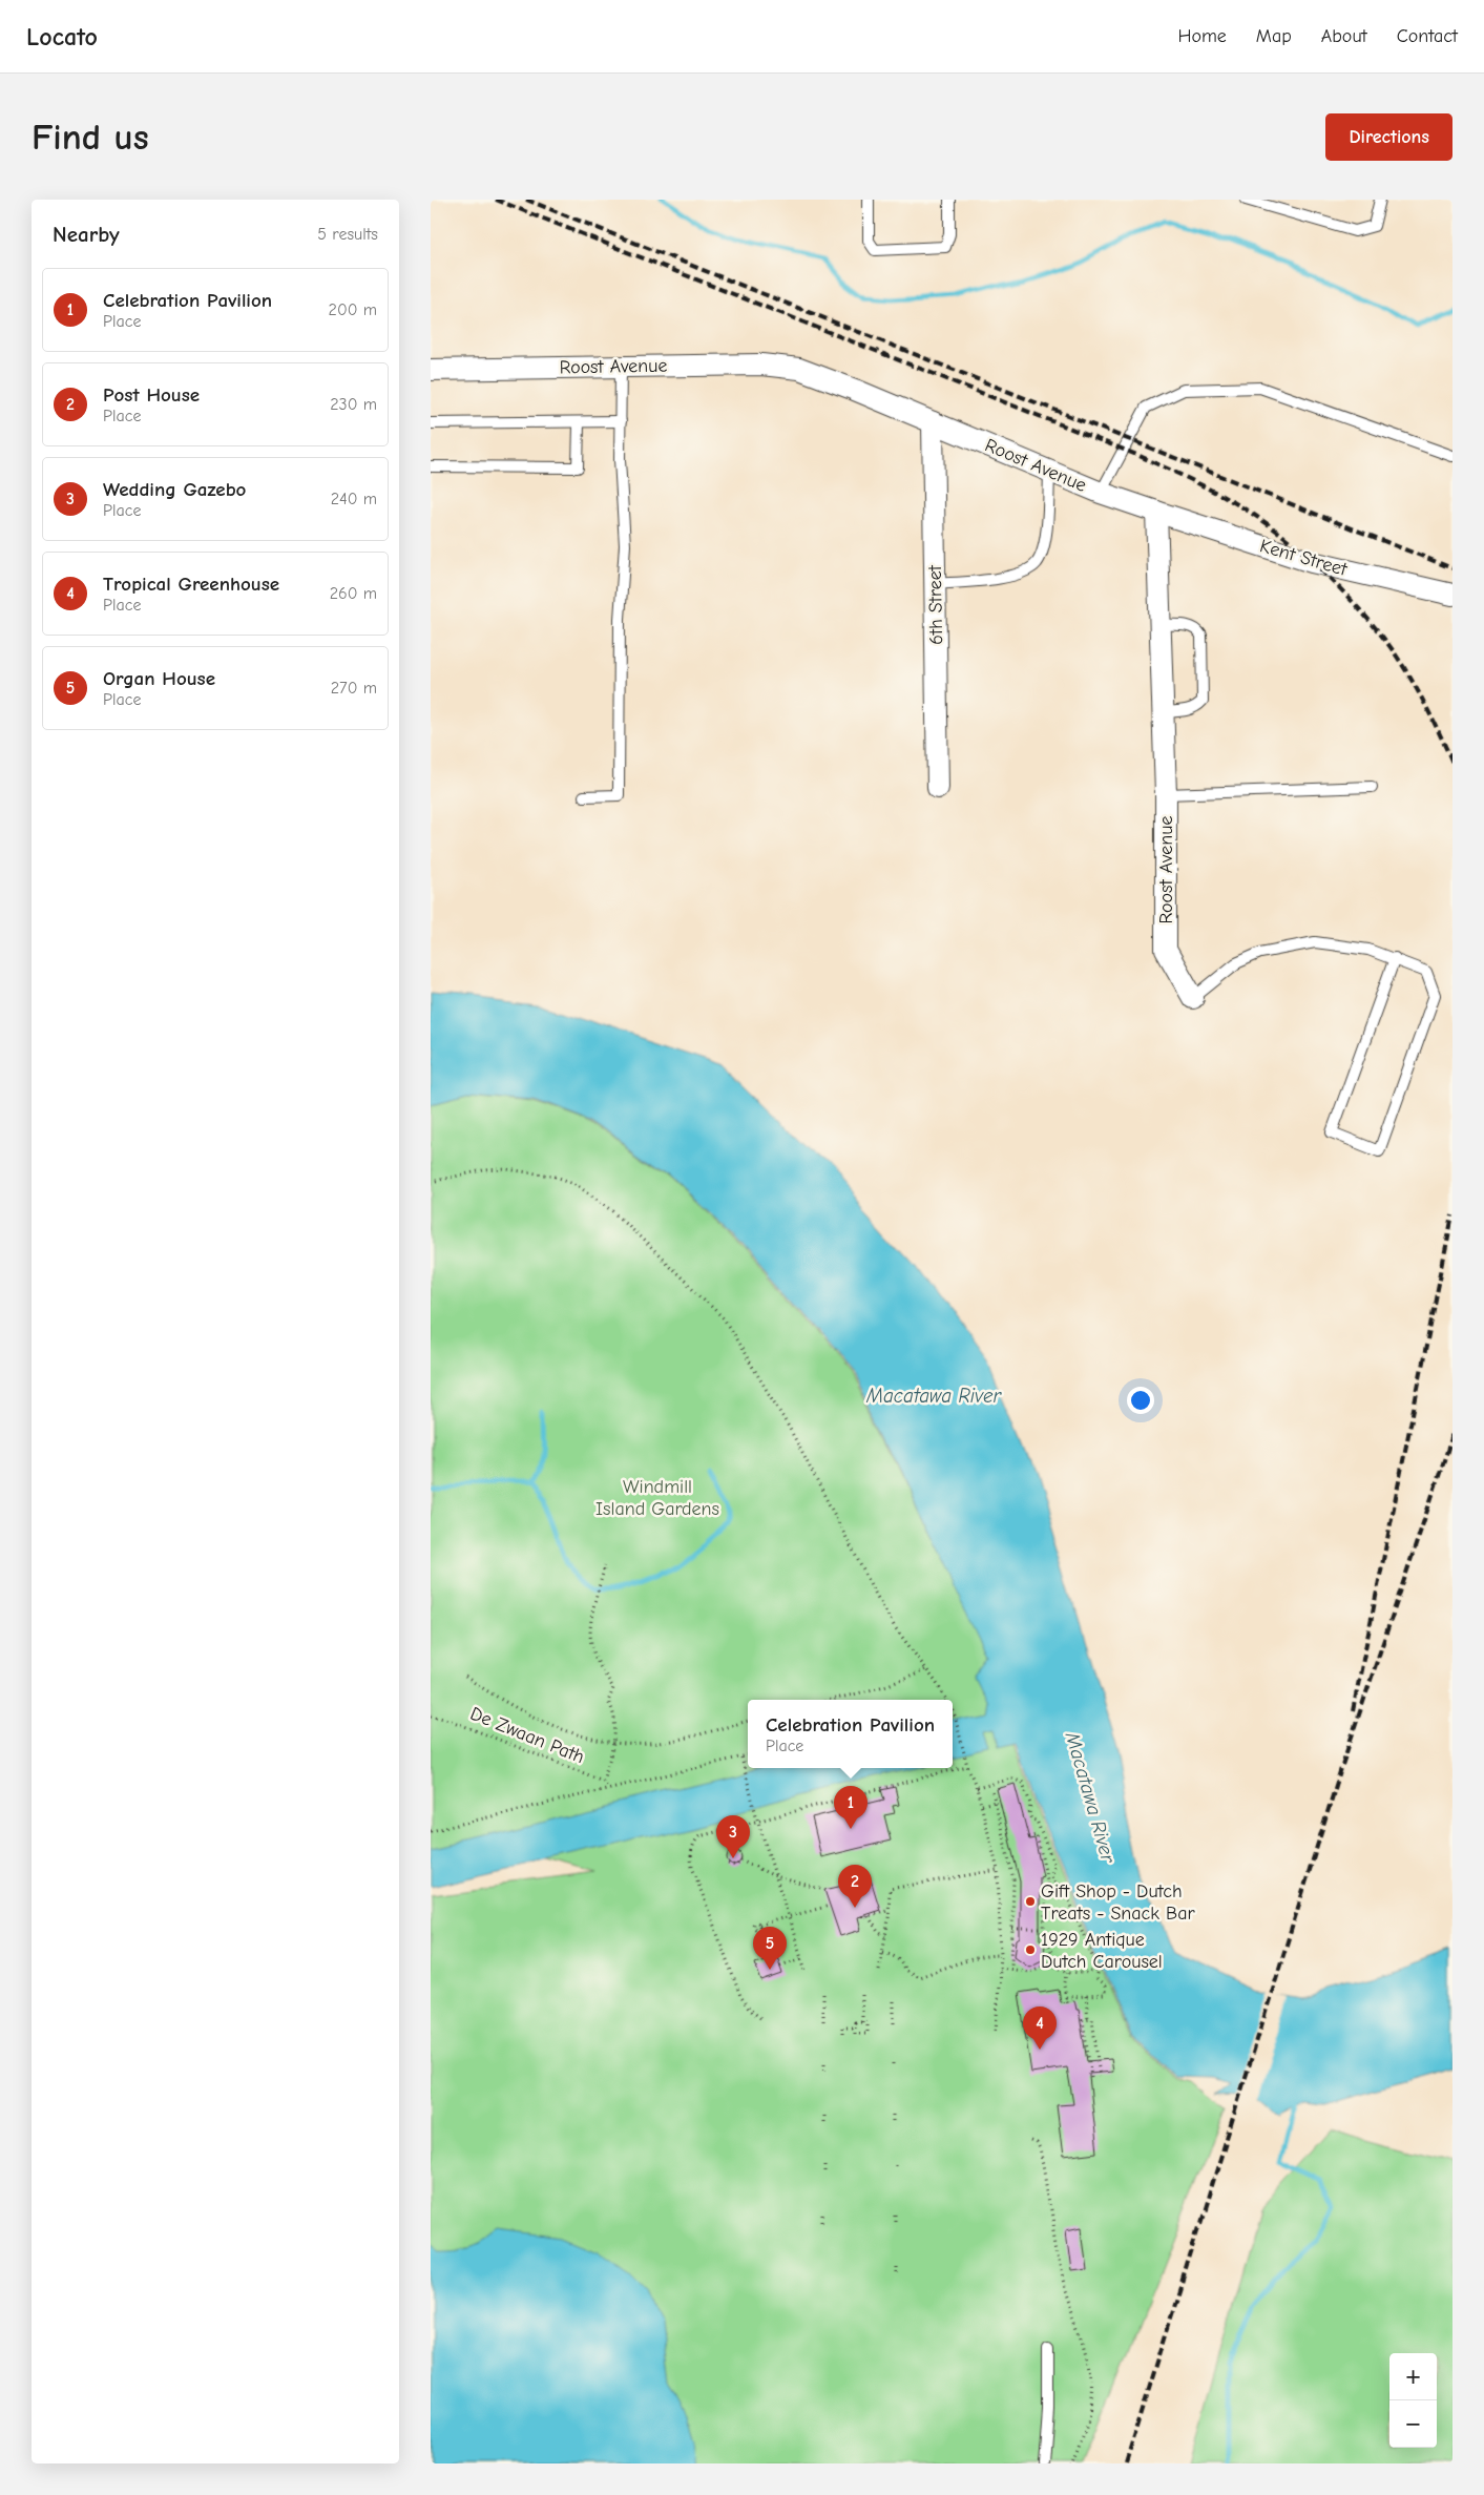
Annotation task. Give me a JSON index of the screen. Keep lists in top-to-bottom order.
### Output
{
  "streets": {
    "street": ["Roost Avenue", "Kent Street", "6th Street"],
    "path": ["De Zwaan Path"]
  },
  "crossings": [
    ["Roost Avenue", "Kent Street"],
    ["Roost Avenue", "6th Street"]
  ],
  "water": ["Macatawa River"],
  "parks": ["Windmill Island Gardens"],
  "places": ["Gift Shop - Dutch Treats - Snack Bar", "1929 Antique Dutch Carousel"],
  "page": {
    "header": "Locato",
    "nav": [
      "Home",
      "Map",
      "About",
      "Contact"
    ],
    "buttons": "Directions",
    "title": "Find us",
    "heading": ["Nearby", "5 results"],
    "list": [
      {
        "mark": "1",
        "name": "Celebration Pavilion",
        "note": "Place",
        "value": "200 m"
      },
      {
        "mark": "2",
        "name": "Post House",
        "note": "Place",
        "value": "230 m"
      },
      {
        "mark": "3",
        "name": "Wedding Gazebo",
        "note": "Place",
        "value": "240 m"
      },
      {
        "mark": "4",
        "name": "Tropical Greenhouse",
        "note": "Place",
        "value": "260 m"
      },
      {
        "mark": "5",
        "name": "Organ House",
        "note": "Place",
        "value": "270 m"
      }
    ],
    "popup": ["Celebration Pavilion", "Place"],
    "pins": [
      "1",
      "3",
      "2",
      "5",
      "4"
    ],
    "map_buttons": ["+", "−"]
  }
}
